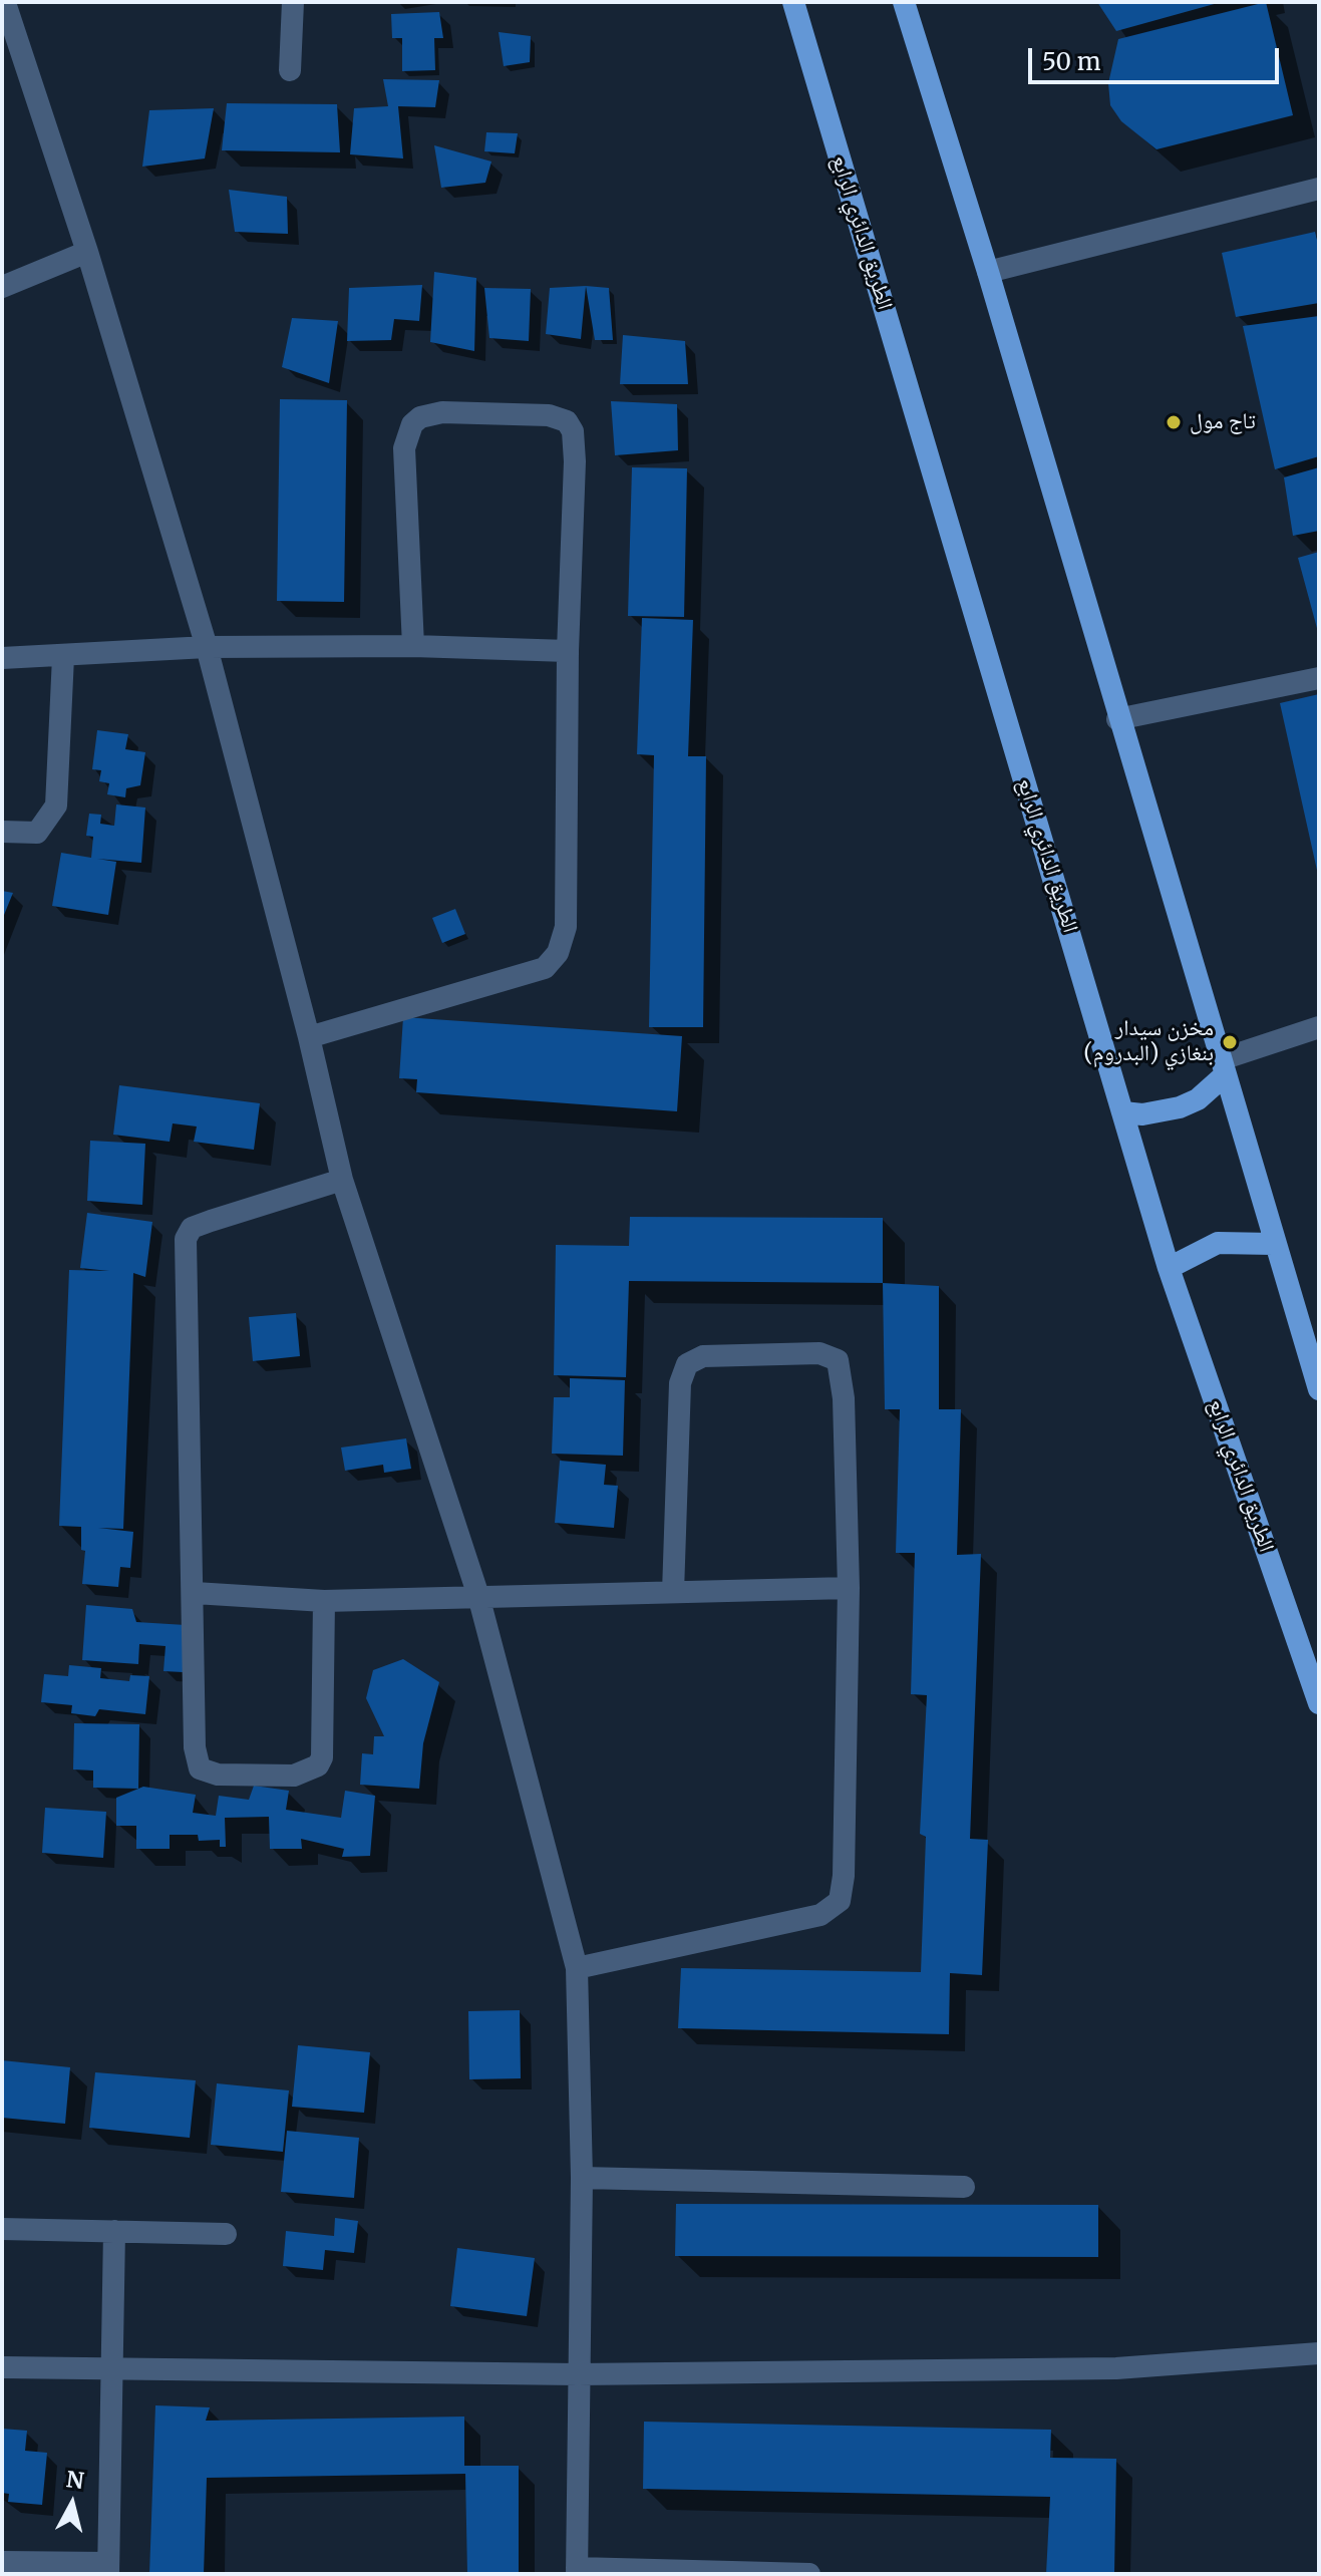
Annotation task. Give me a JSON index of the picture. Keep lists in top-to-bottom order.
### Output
{
  "streets": {
    "main road": ["الطريق الدائري الرابع"]
  },
  "places": ["تاج مول", "مخزن سيدار بنغازي (البدروم)"],
  "scale_bar": "50 m",
  "north": "top"
}
